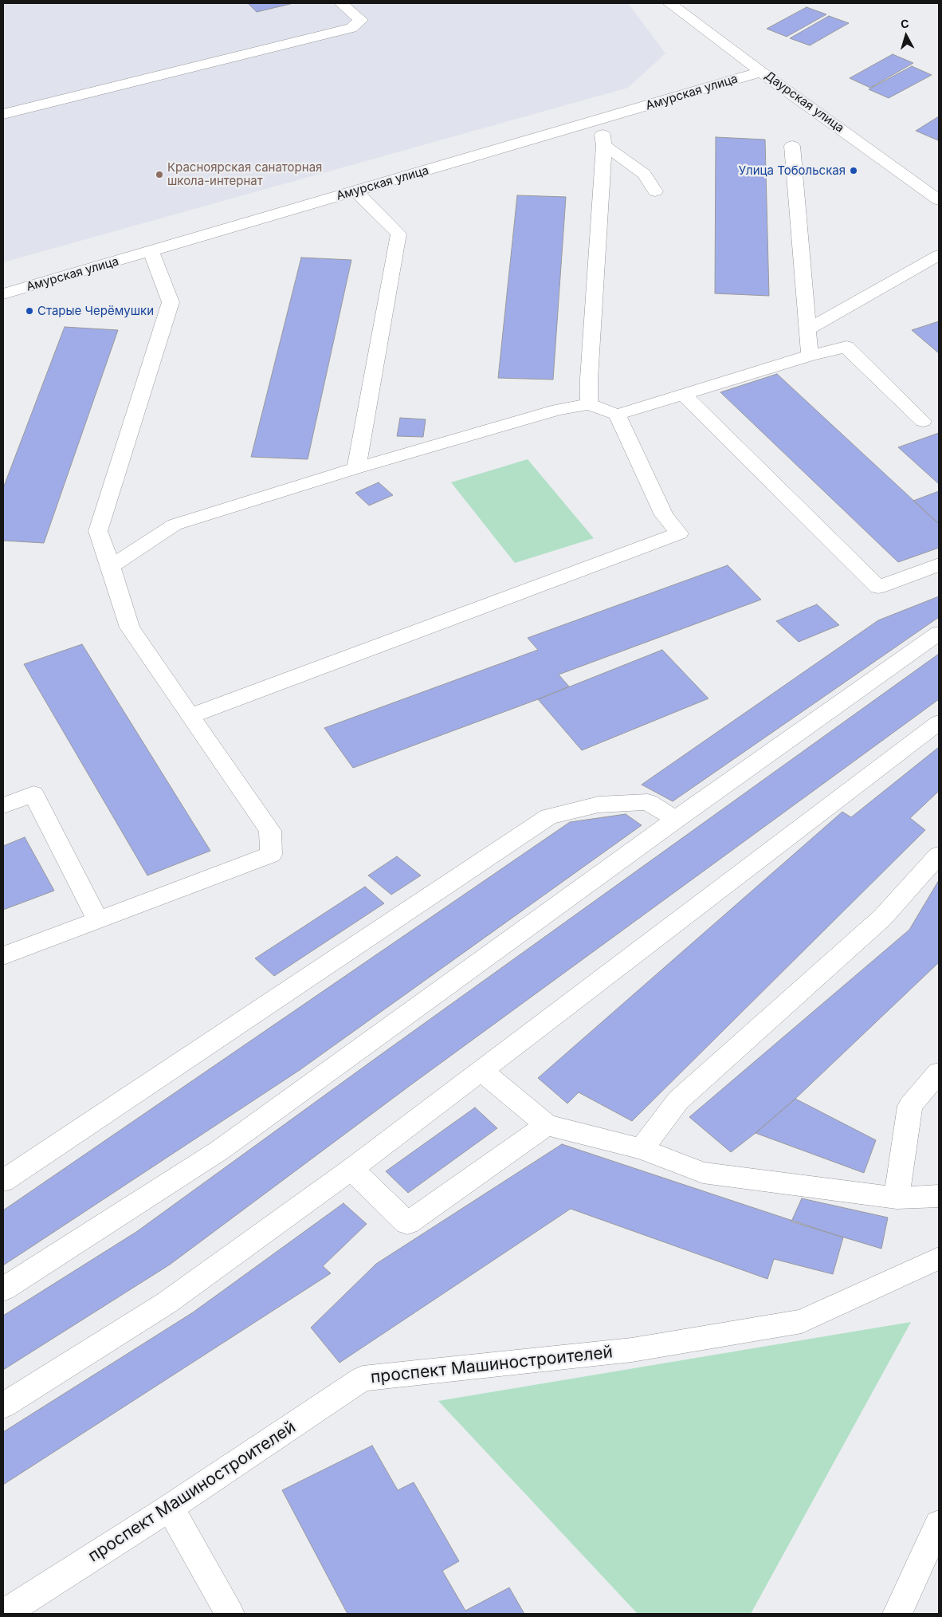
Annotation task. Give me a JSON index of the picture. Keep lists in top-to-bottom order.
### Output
{
  "streets": {
    "street": ["Амурская улица", "Даурская улица", "проспект Машиностроителей"]
  },
  "crossings": [
    ["Амурская улица", "Даурская улица"]
  ],
  "places": ["Улица Тобольская", "Красноярская санаторная школа-интернат", "Старые Черёмушки"],
  "north": "top"
}
